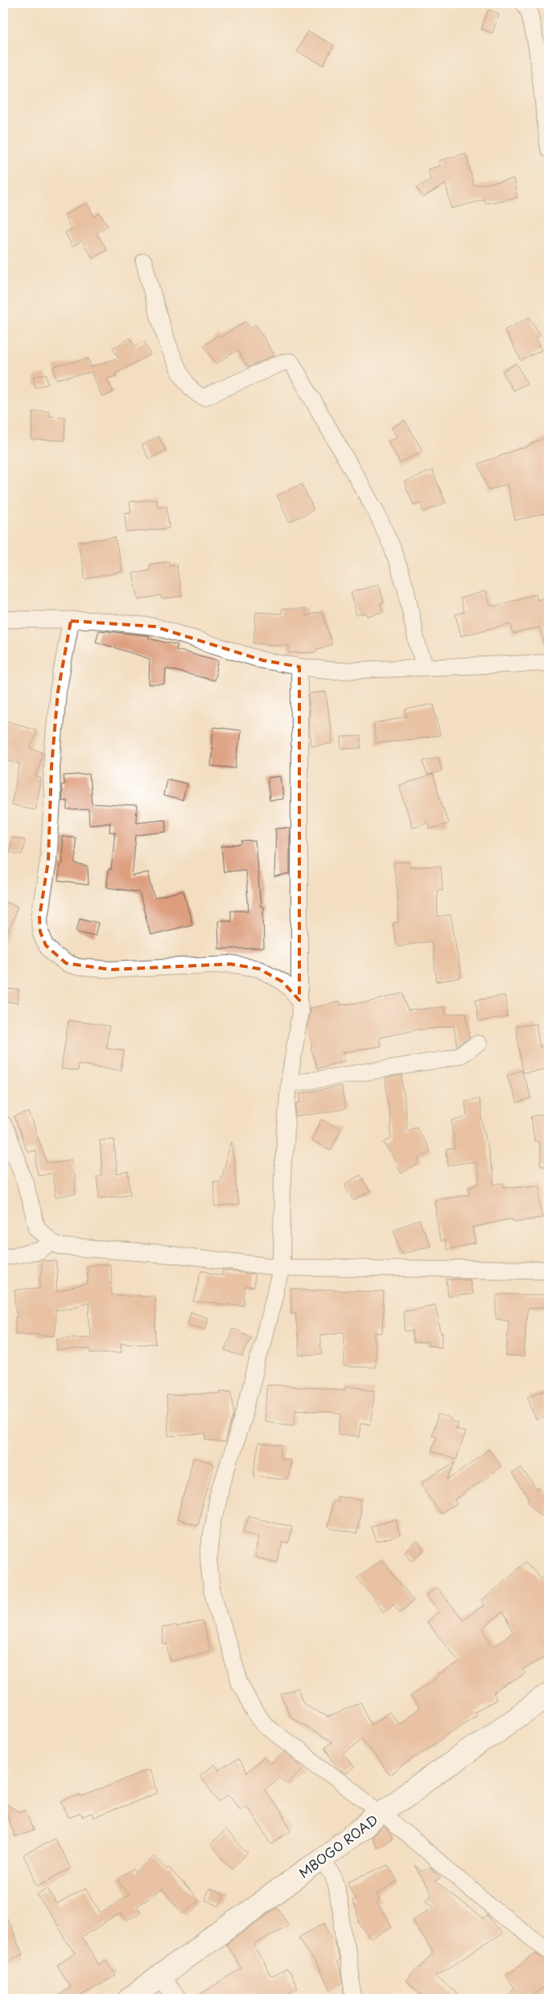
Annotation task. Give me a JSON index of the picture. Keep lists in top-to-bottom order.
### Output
{
  "streets": {
    "main road": ["MBOGO ROAD"]
  }
}
